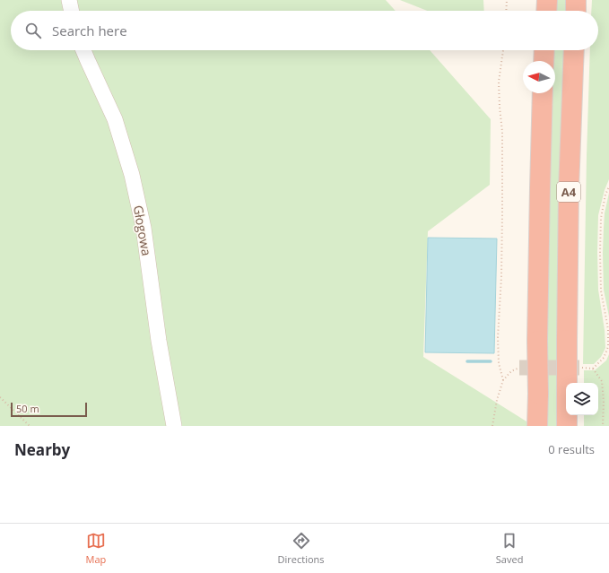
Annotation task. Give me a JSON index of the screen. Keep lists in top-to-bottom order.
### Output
{
  "streets": {
    "highway": ["A4"],
    "lane": ["Głogowa"]
  },
  "scale_bar": "50 m",
  "north": "left",
  "page": {
    "search": "Search here",
    "scale": "50 m",
    "heading": ["Nearby", "0 results"],
    "nav": ["Map", "Directions", "Saved"]
  }
}
